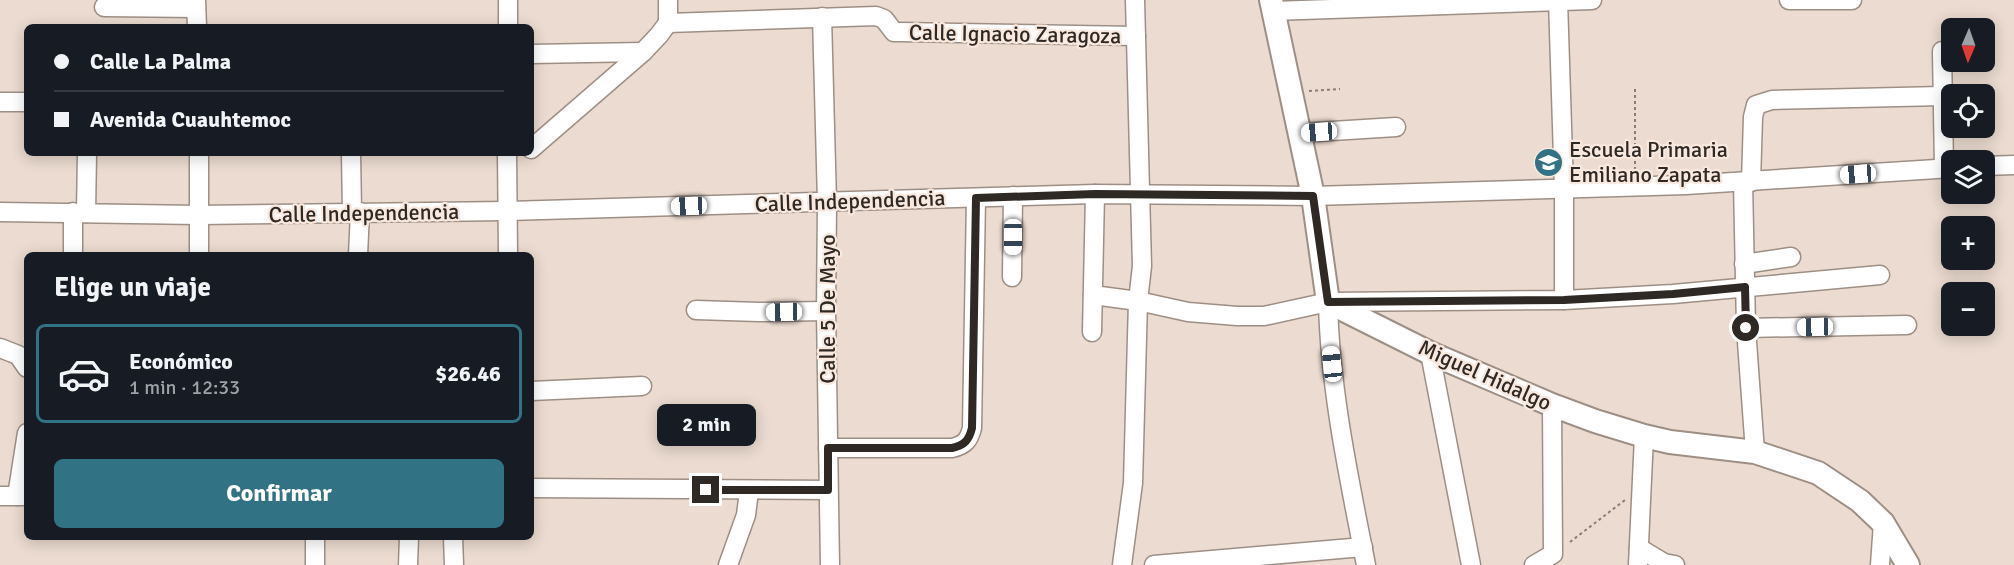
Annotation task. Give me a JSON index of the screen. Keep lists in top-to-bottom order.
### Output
{
  "streets": {
    "main road": ["Miguel Hidalgo"],
    "street": ["Calle Ignacio Zaragoza", "Calle Independencia", "Calle 5 De Mayo"]
  },
  "crossings": [
    ["Calle Independencia", "Calle 5 De Mayo"]
  ],
  "places": {
    "school or university": ["Escuela Primaria Emiliano Zapata"]
  },
  "north": "bottom",
  "page": {
    "map_buttons": ["+", "−"],
    "banner": ["Calle La Palma", "Avenida Cuauhtemoc"],
    "heading": "Elige un viaje",
    "list": [
      {
        "name": "Económico",
        "note": "1 min · 12:33",
        "value": "$26.46"
      }
    ],
    "bubble": "2 min",
    "buttons": "Confirmar"
  }
}
